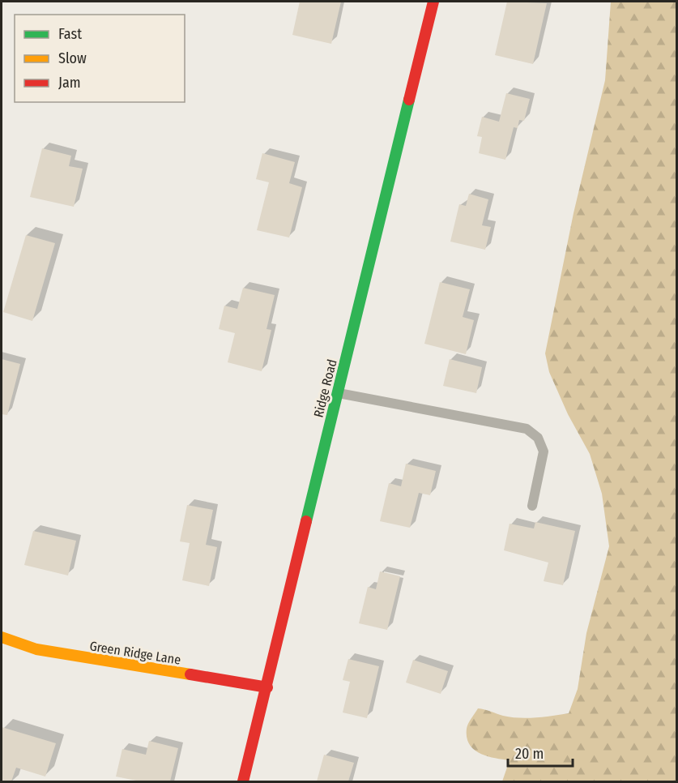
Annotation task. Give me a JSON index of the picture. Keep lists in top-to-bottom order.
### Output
{
  "streets": {
    "street": ["Ridge Road", "Green Ridge Lane"]
  },
  "crossings": [
    ["Ridge Road", "Green Ridge Lane"]
  ],
  "legend": ["Fast", "Slow", "Jam"],
  "scale_bar": "20 m"
}
